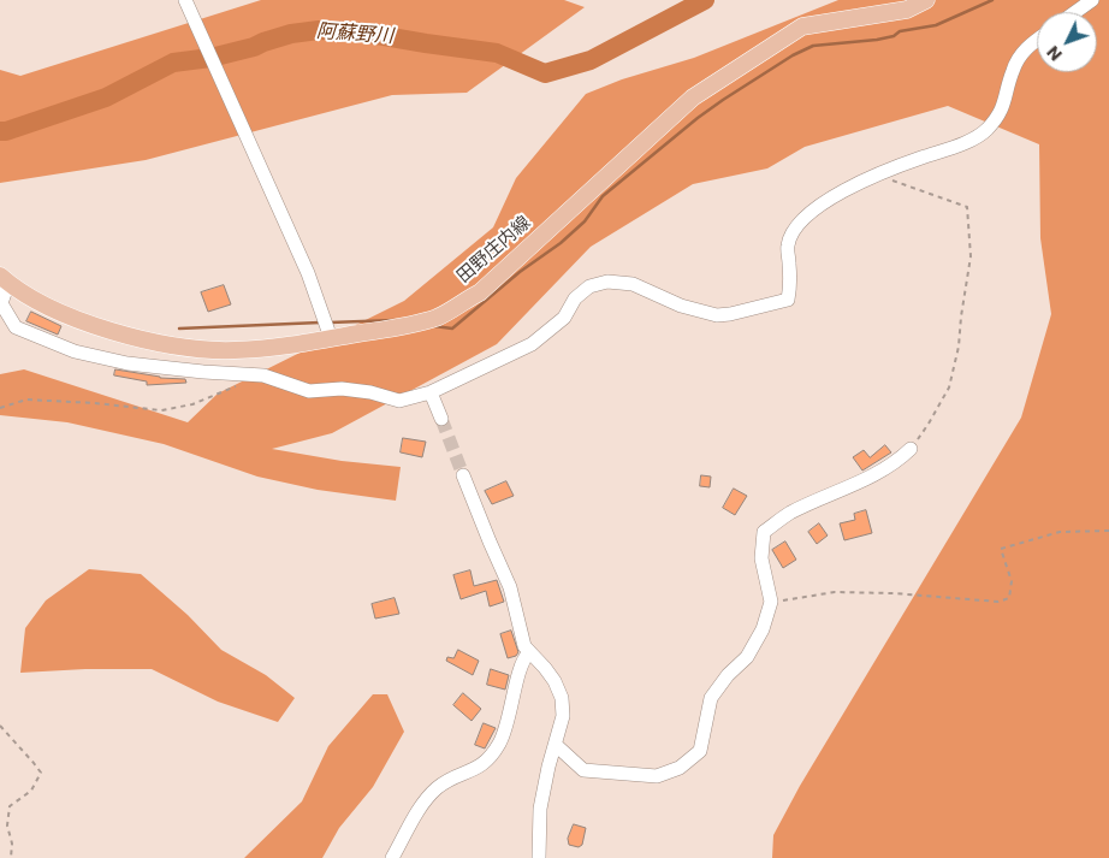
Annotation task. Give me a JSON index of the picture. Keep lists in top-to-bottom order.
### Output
{
  "streets": {
    "main road": ["田野庄内線"]
  },
  "water": ["阿蘇野川"],
  "north": "bottom left"
}
